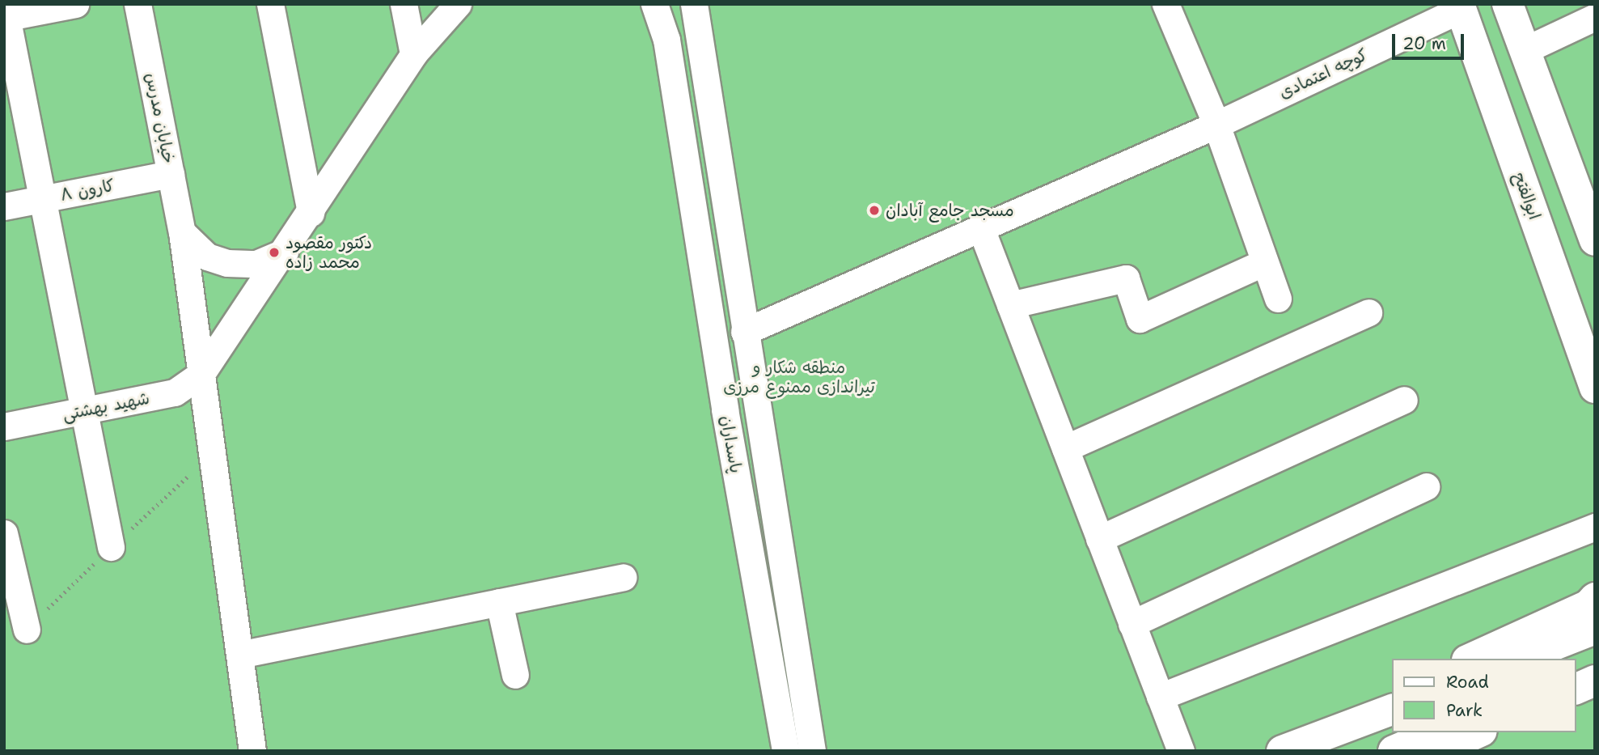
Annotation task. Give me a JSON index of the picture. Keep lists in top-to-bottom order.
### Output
{
  "streets": {
    "main road": ["ابوالفتح"],
    "street": [
      "کوچه اعتمادی",
      "خیابان مدرس",
      "کارون ۸",
      "شهید بهشتی",
      "پاسداران"
    ]
  },
  "crossings": [
    ["کوچه اعتمادی", "ابوالفتح"],
    ["کوچه اعتمادی", "پاسداران"],
    ["خیابان مدرس", "کارون ۸"],
    ["خیابان مدرس", "شهید بهشتی"]
  ],
  "parks": ["منطقه شکار و تیراندازی ممنوع مرزی"],
  "places": ["مسجد جامع آبادان", "دكتور مقصود محمد زاده"],
  "legend": ["Road", "Park"],
  "scale_bar": "20 m"
}
